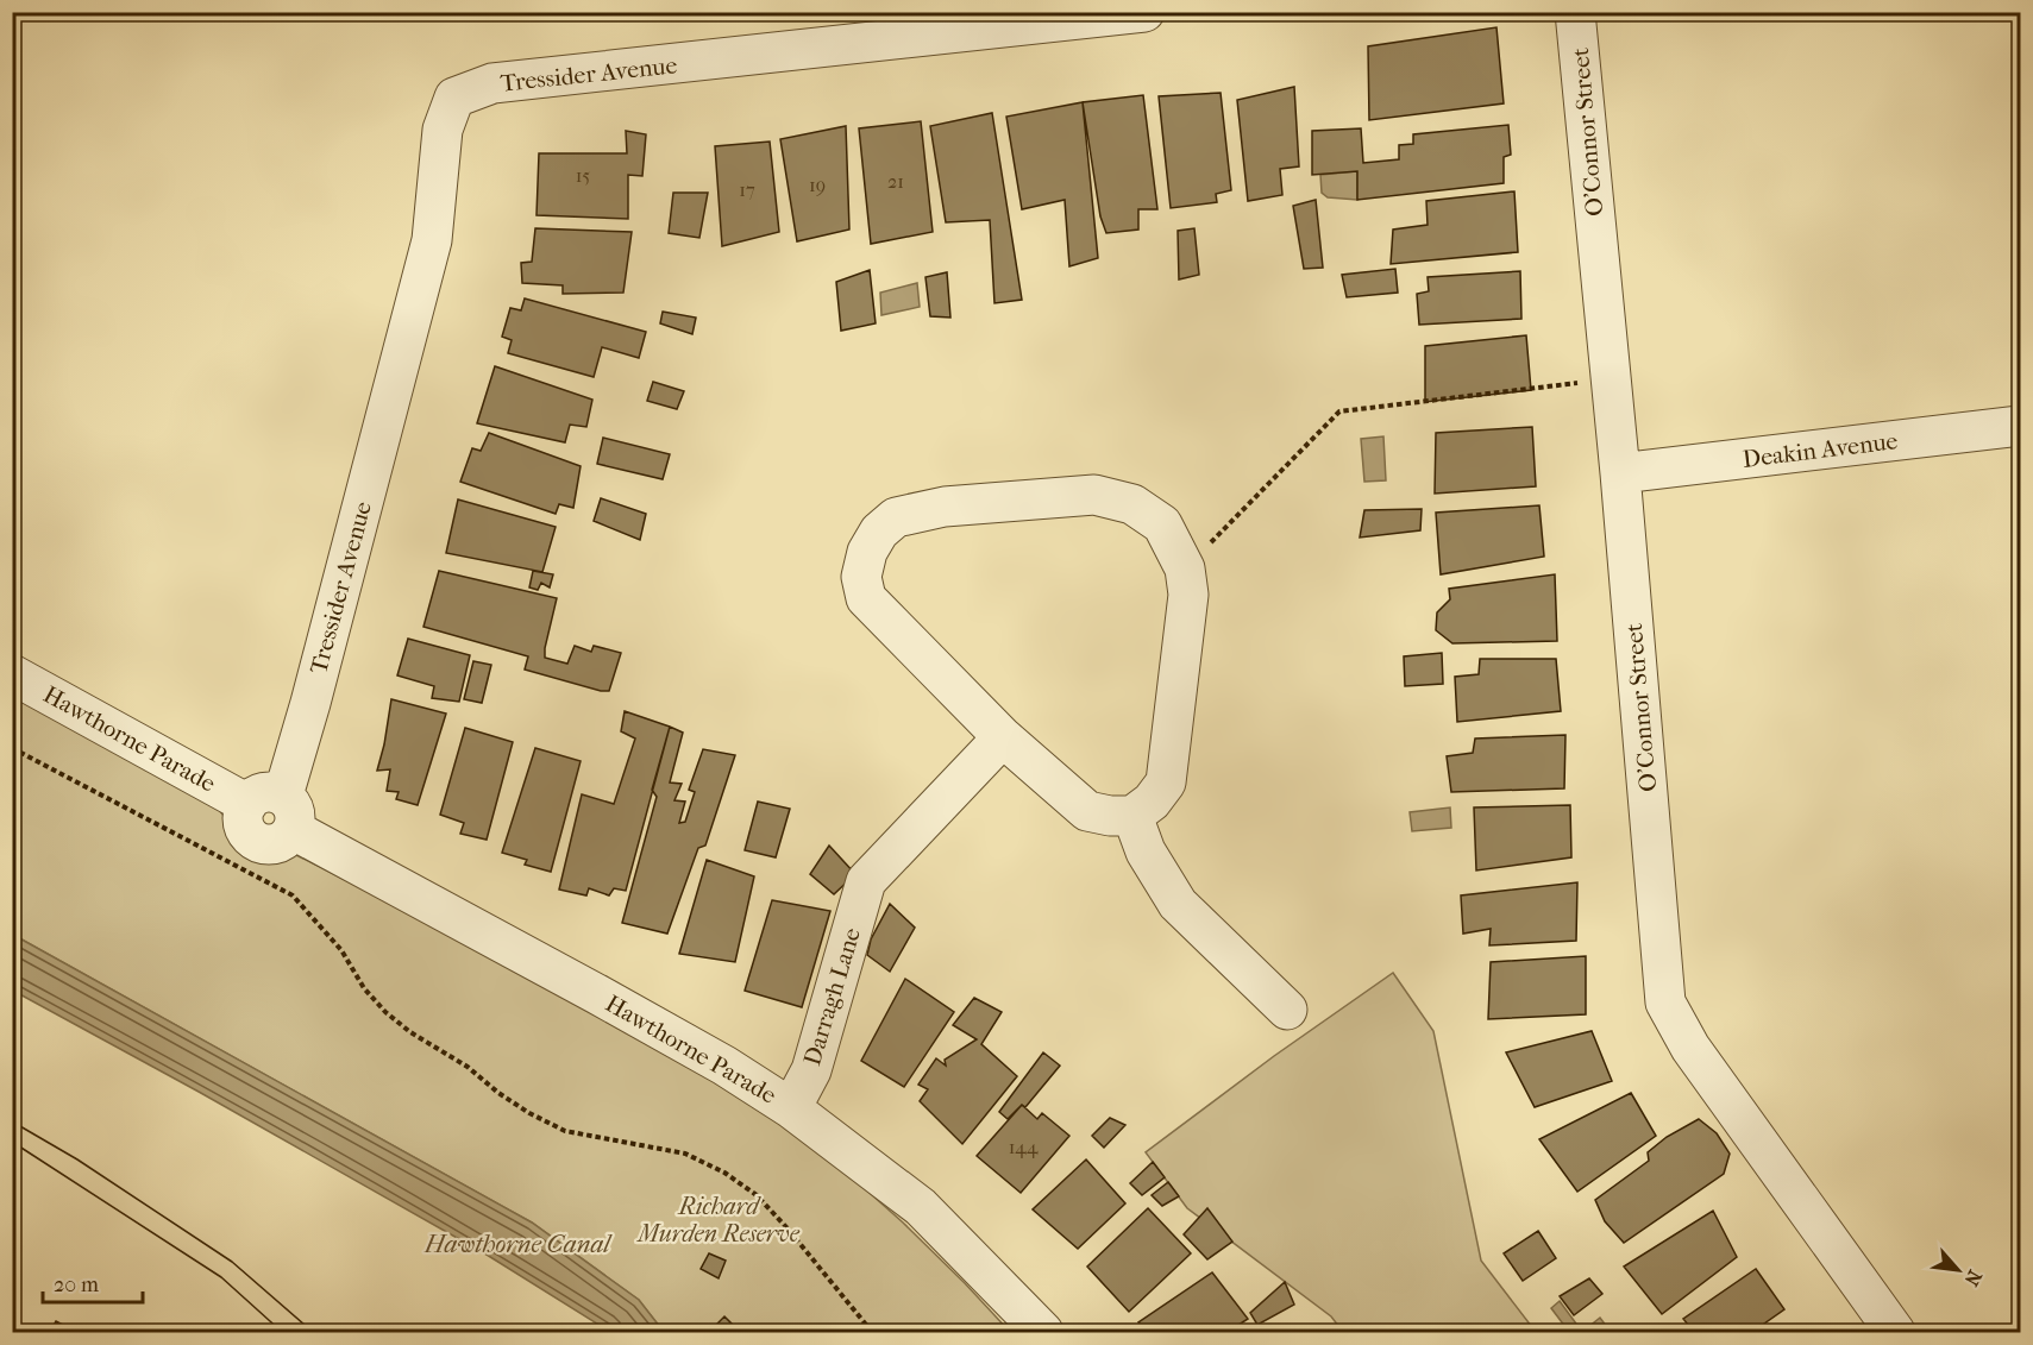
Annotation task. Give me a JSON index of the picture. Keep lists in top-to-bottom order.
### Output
{
  "streets": {
    "street": [
      "Tressider Avenue",
      "O'Connor Street",
      "Deakin Avenue",
      "Hawthorne Parade",
      "Darragh Lane"
    ]
  },
  "crossings": [
    ["Tressider Avenue", "Hawthorne Parade"],
    ["O'Connor Street", "Deakin Avenue"],
    ["Hawthorne Parade", "Darragh Lane"]
  ],
  "water": ["Hawthorne Canal"],
  "parks": ["Richard Murden Reserve"],
  "house_numbers": [
    "15",
    "21",
    "19",
    "17",
    "144"
  ],
  "scale_bar": "20 m",
  "north": "bottom right"
}
